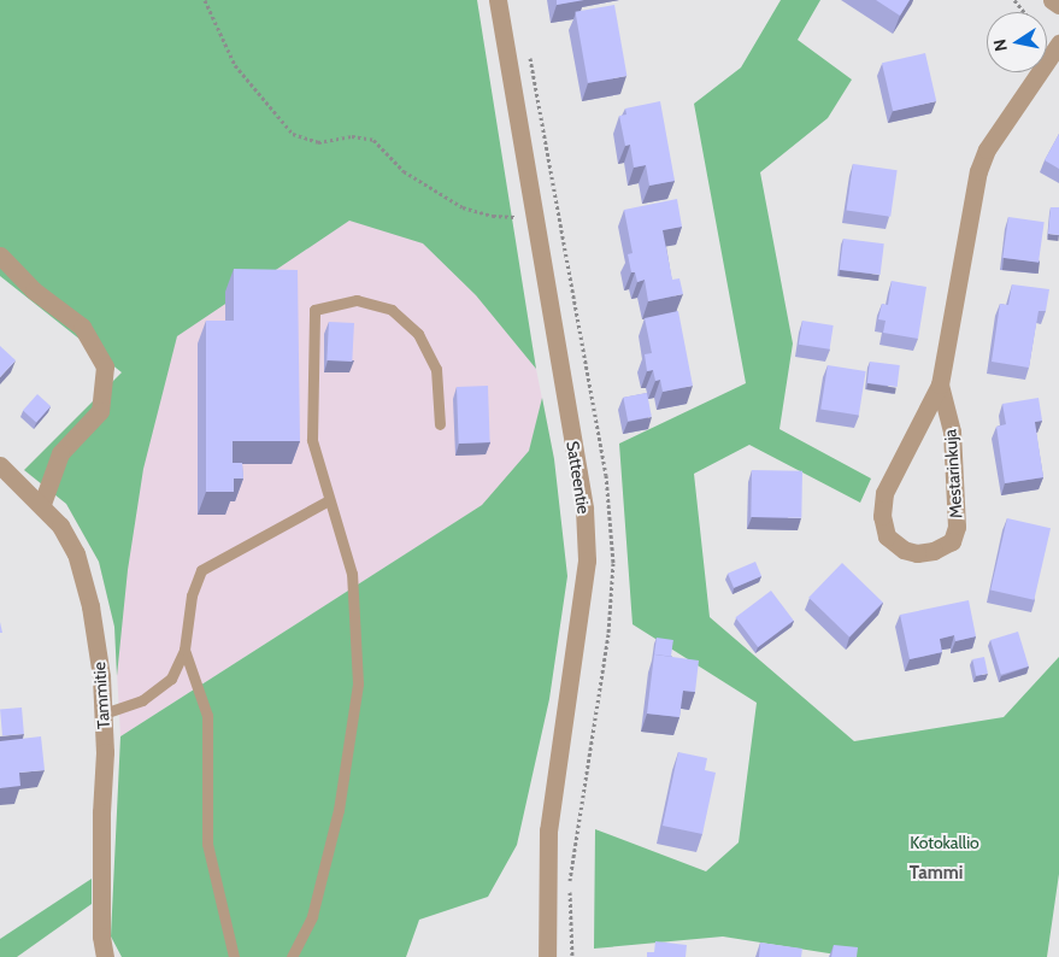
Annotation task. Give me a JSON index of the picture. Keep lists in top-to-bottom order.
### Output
{
  "streets": {
    "street": ["Mestarinkuja", "Satteentie", "Tammitie"]
  },
  "districts": ["Tammi"],
  "parks": ["Kotokallio"],
  "north": "left"
}
